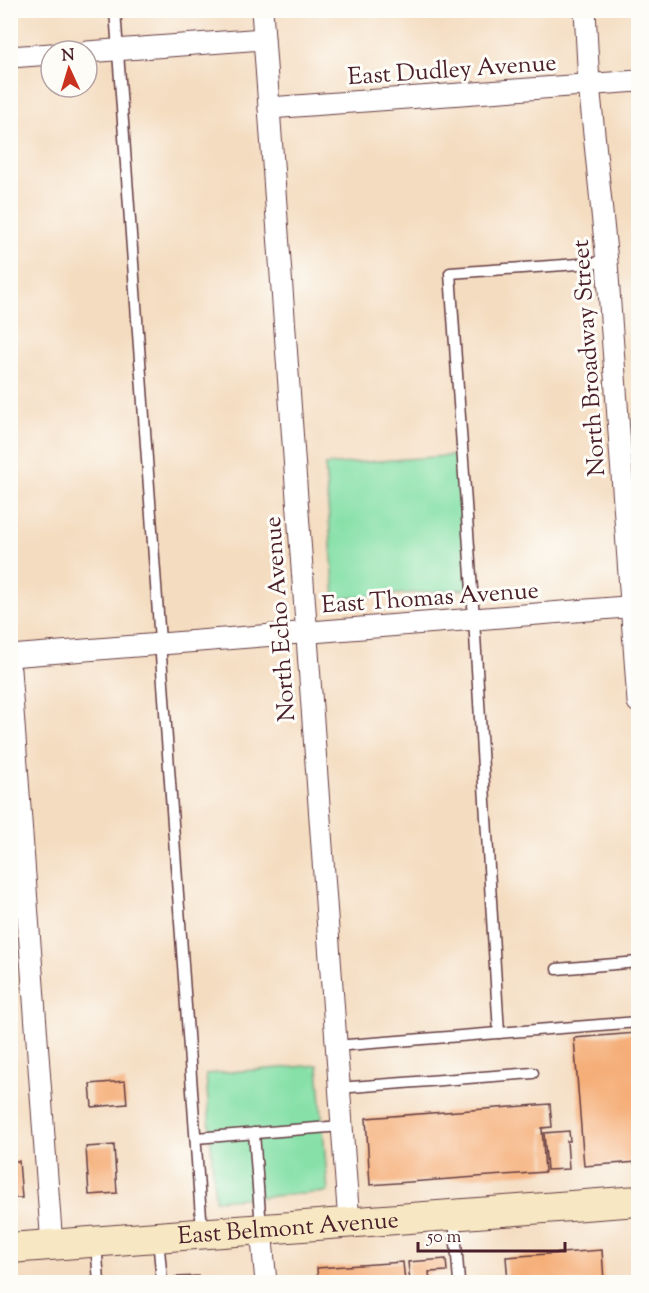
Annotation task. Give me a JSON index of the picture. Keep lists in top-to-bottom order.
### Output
{
  "streets": {
    "main road": ["East Belmont Avenue"],
    "street": [
      "East Dudley Avenue",
      "North Broadway Street",
      "East Thomas Avenue",
      "North Echo Avenue"
    ]
  },
  "crossings": [
    ["East Dudley Avenue", "North Broadway Street"],
    ["East Dudley Avenue", "North Echo Avenue"],
    ["North Broadway Street", "East Thomas Avenue"],
    ["East Thomas Avenue", "North Echo Avenue"],
    ["North Echo Avenue", "East Belmont Avenue"]
  ],
  "scale_bar": "50 m",
  "north": "top"
}
